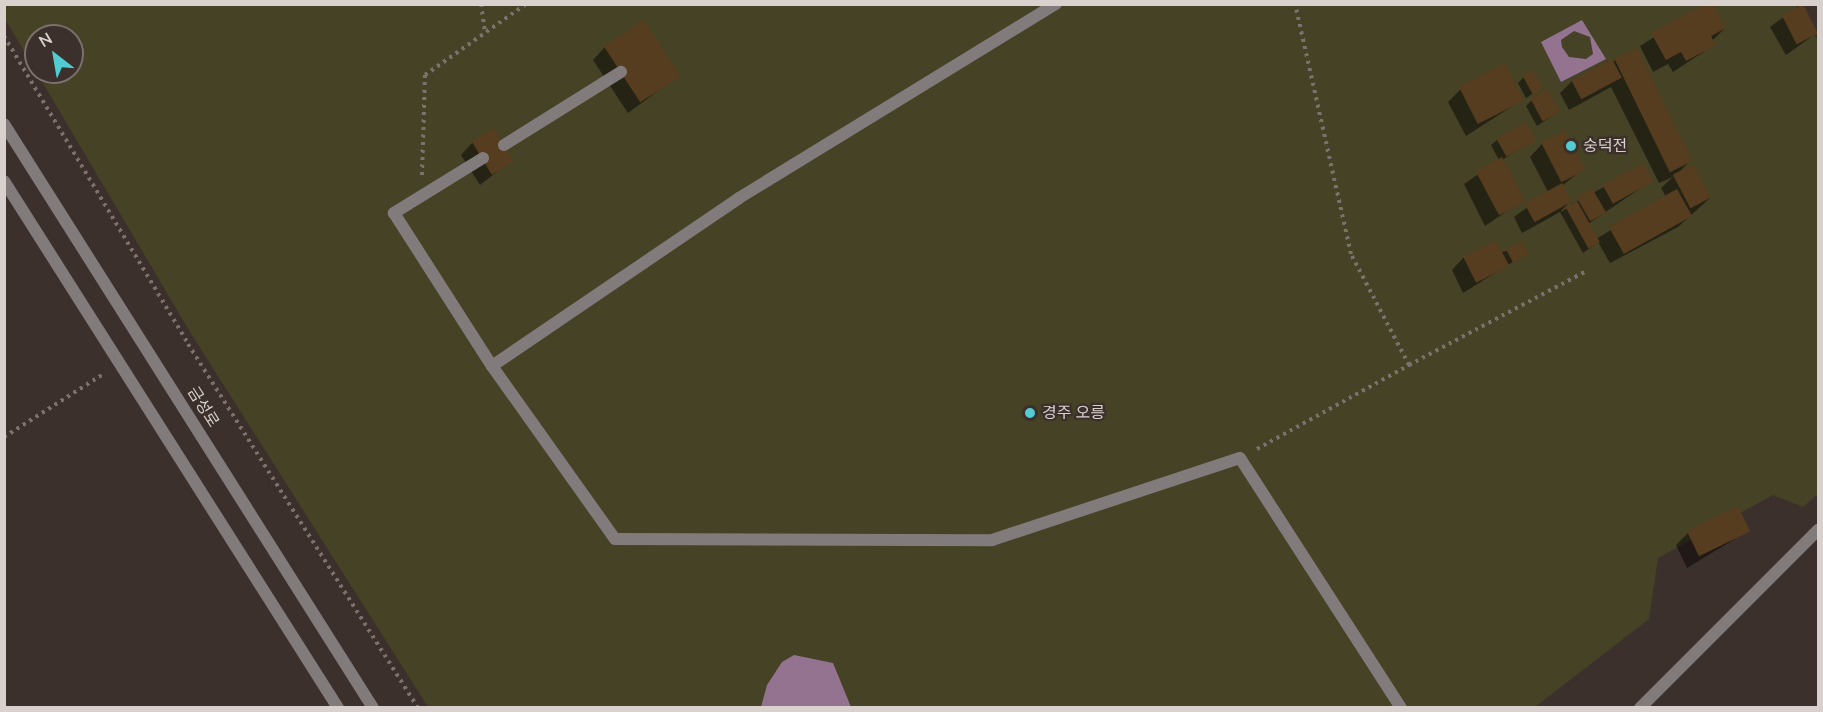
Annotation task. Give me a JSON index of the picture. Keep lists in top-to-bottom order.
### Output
{
  "streets": {
    "street": ["금성로"]
  },
  "places": ["숭덕전", "경주 오릉"],
  "north": "top left"
}
